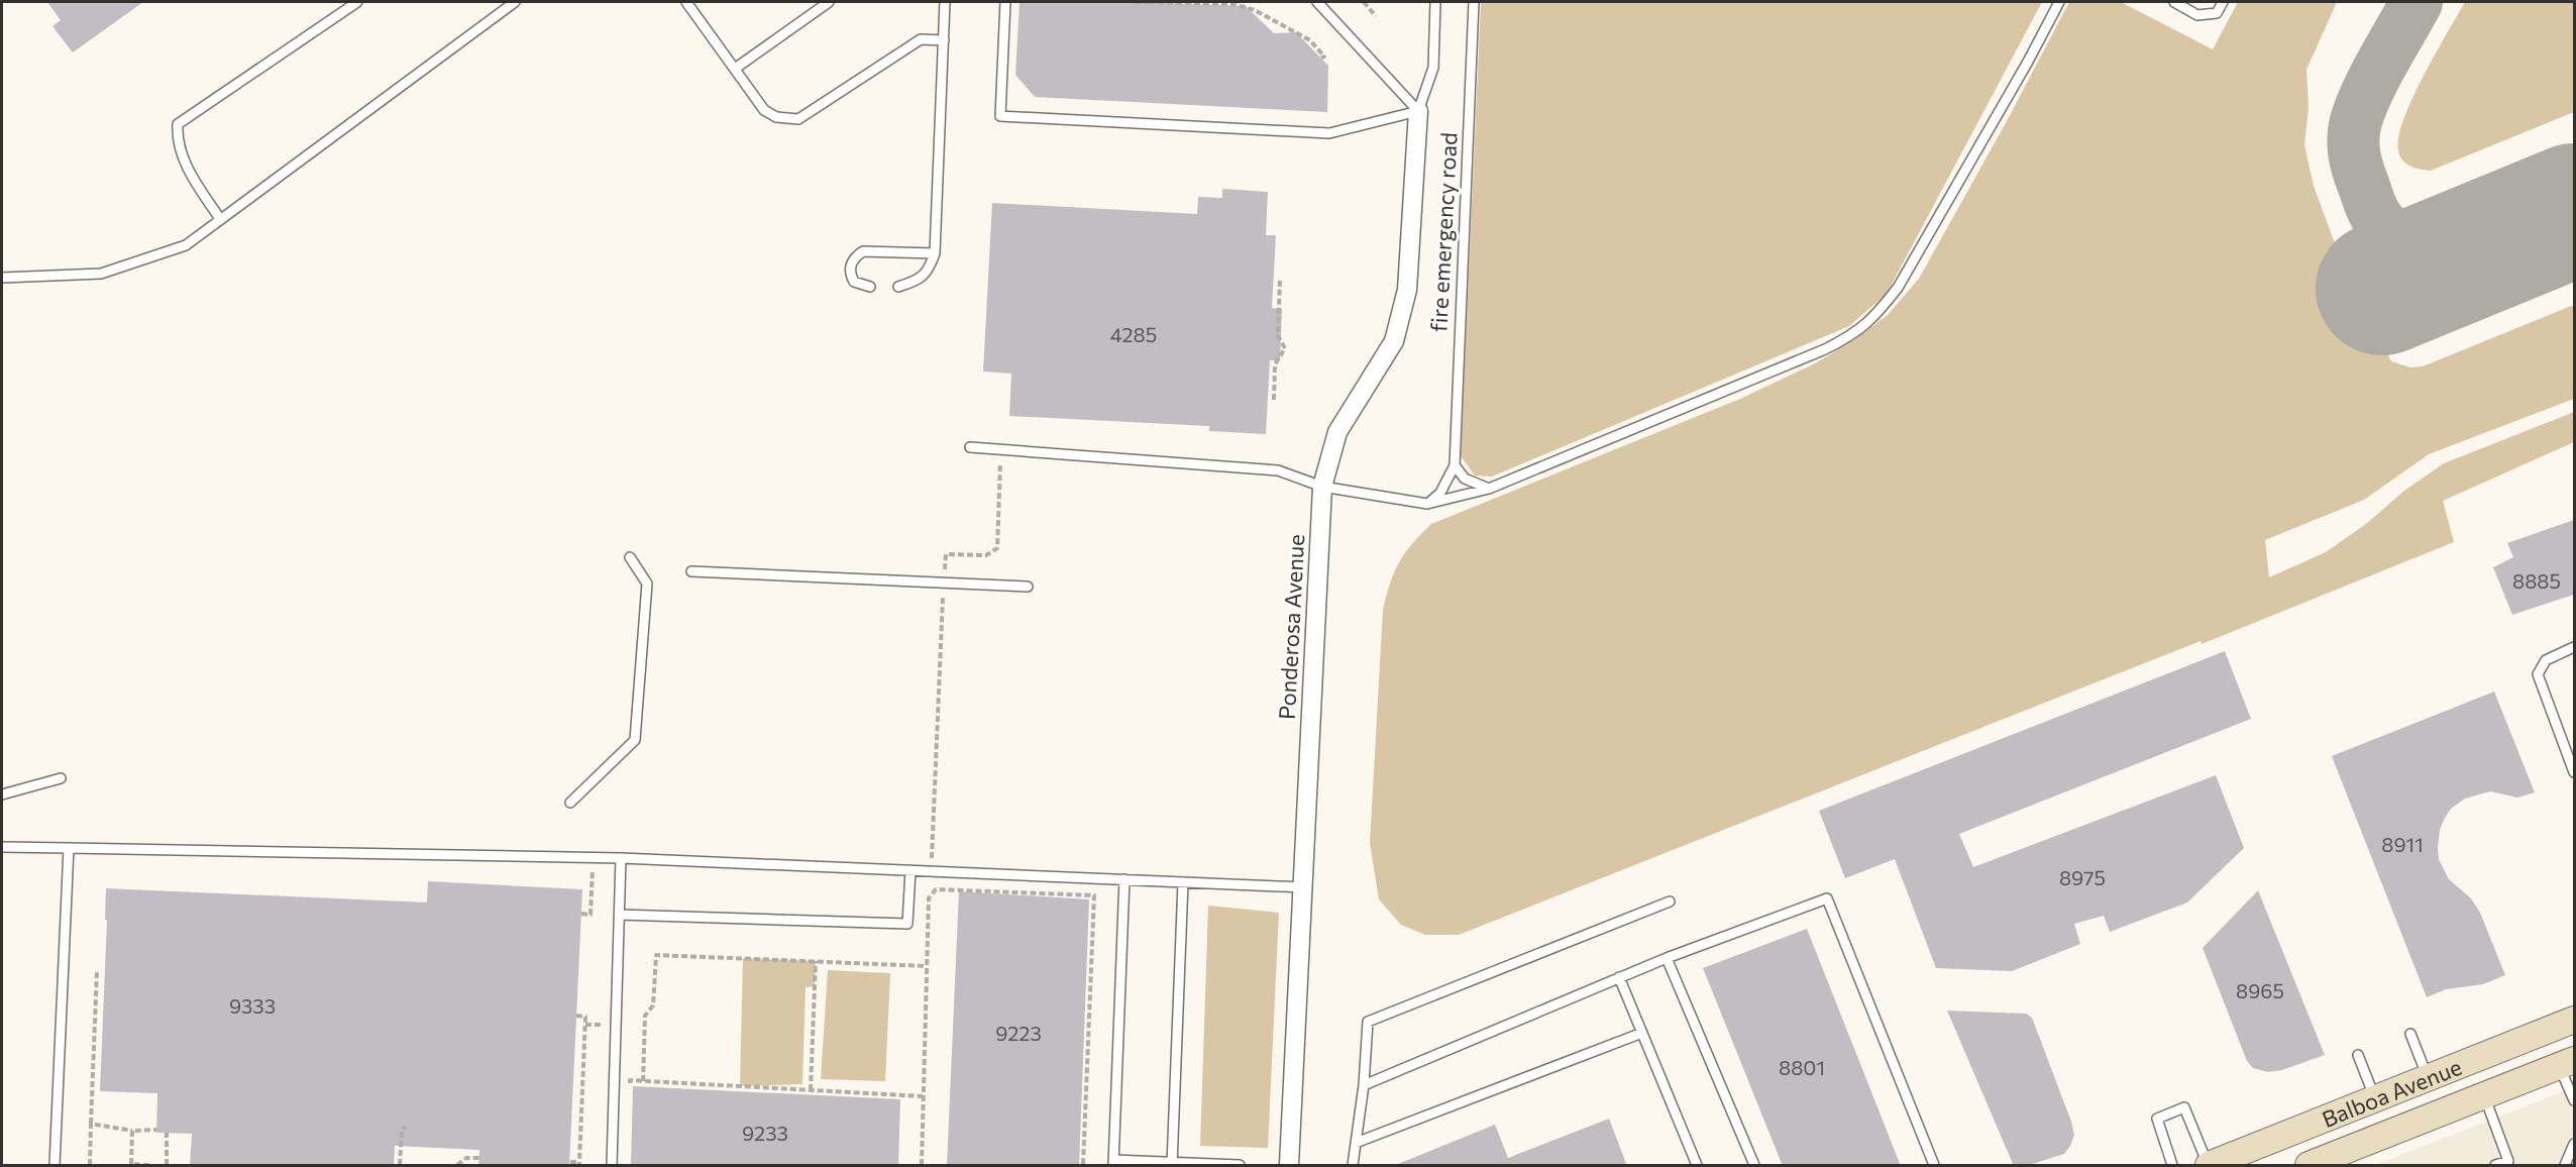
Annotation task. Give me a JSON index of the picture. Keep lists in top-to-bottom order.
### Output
{
  "streets": {
    "main road": ["Balboa Avenue"],
    "street": ["Ponderosa Avenue"],
    "lane": ["fire emergency road"]
  },
  "house_numbers": [
    "4285",
    "8885",
    "8911",
    "8975",
    "8965",
    "9333",
    "9223",
    "8801",
    "9233"
  ]
}
